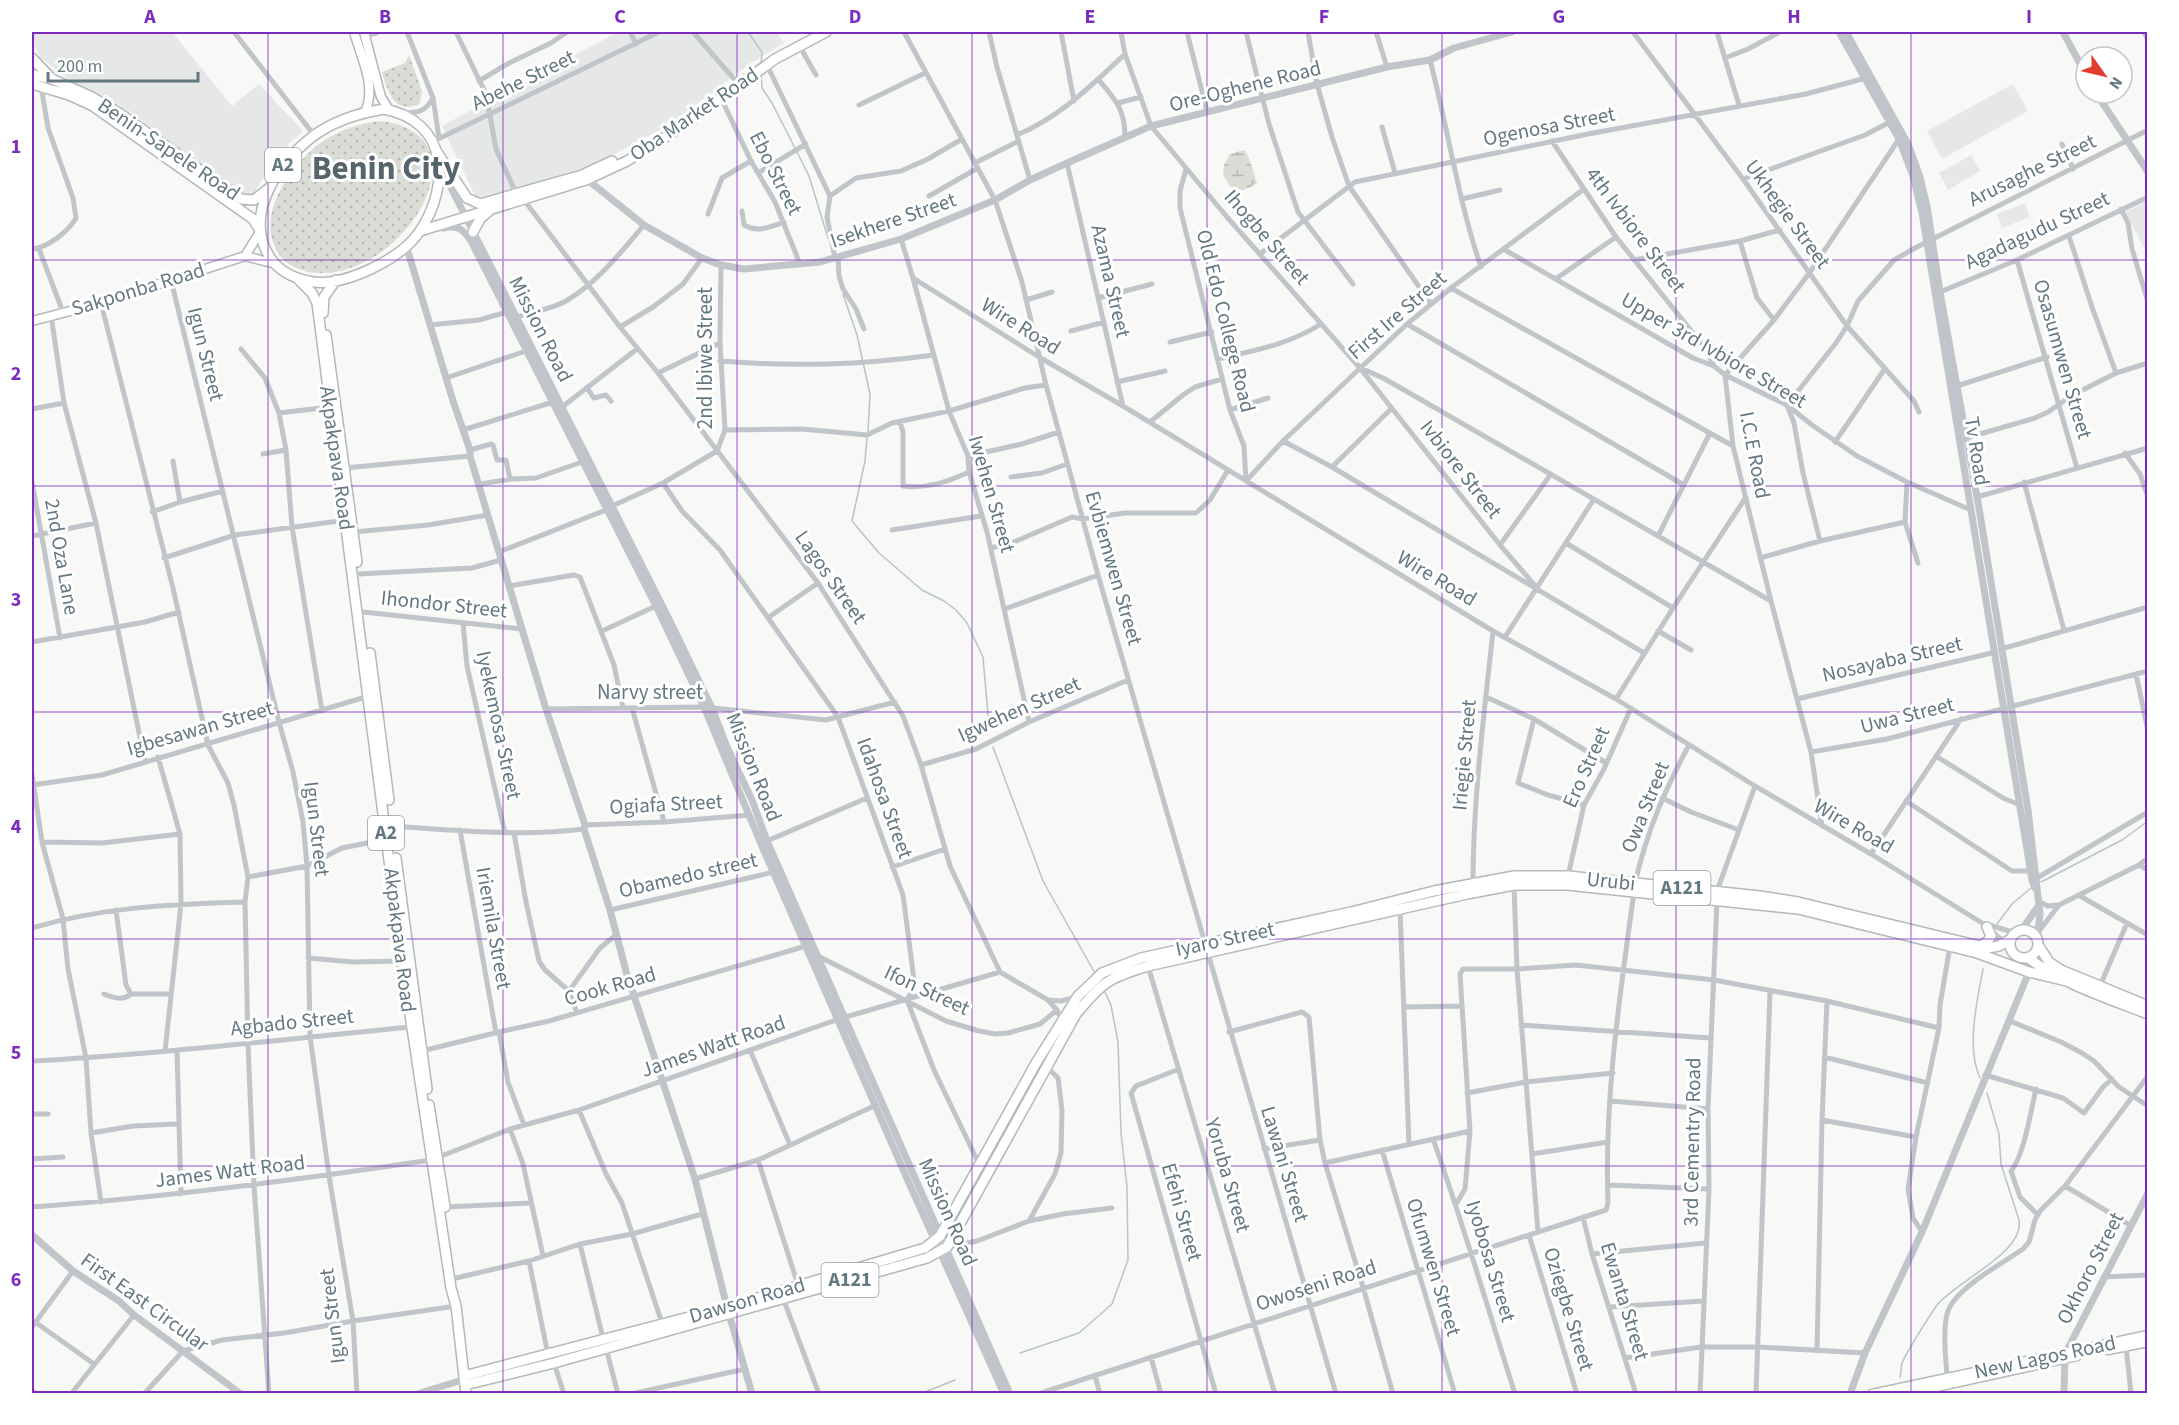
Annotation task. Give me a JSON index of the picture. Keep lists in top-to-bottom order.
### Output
{
  "streets": {
    "main road": [
      "Oba Market Road",
      "Benin-Sapele Road",
      "A2",
      "Sakponba Road",
      "Akpakpava Road",
      "Urubi",
      "A121",
      "Iyaro Street",
      "Dawson Road",
      "New Lagos Road"
    ],
    "street": [
      "Abehe Street",
      "Ore-Oghene Road",
      "Ogenosa Street",
      "Arusaghe Street",
      "Ebo Street",
      "Ukhegie Street",
      "Isekhere Street",
      "4th Ivbiore Street",
      "Agadagudu Street",
      "Ihogbe Street",
      "Azama Street",
      "First Ire Street",
      "Old Edo College Road",
      "Wire Road",
      "Mission Road",
      "Upper 3rd Ivbiore Street",
      "Igun Street",
      "2nd Ibiwe Street",
      "Osasumwen Street",
      "Tv Road",
      "I.C.E Road",
      "Ivbiore Street",
      "Iwehen Street",
      "2nd Oza Lane",
      "Evbiemwen Street",
      "Lagos Street",
      "Ihondor Street",
      "Nosayaba Street",
      "Narvy street",
      "Igwehen Street",
      "Uwa Street",
      "Iyekemosa Street",
      "Igbesawan Street",
      "Iriegie Street",
      "Ero Street",
      "Idahosa Street",
      "Ogiafa Street",
      "Owa Street",
      "Obamedo street",
      "Iriemila Street",
      "Cook Road",
      "Ifon Street",
      "Agbado Street",
      "James Watt Road",
      "3rd Cementry Road",
      "Lawani Street",
      "Yoruba Street",
      "Efehi Street",
      "Iyobosa Street",
      "Ofumwen Street",
      "Okhoro Street",
      "Owoseni Road",
      "Ewanta Street",
      "First East Circular",
      "Oziegbe Street"
    ]
  },
  "crossings": [
    ["Abehe Street", "Oba Market Road"],
    ["Abehe Street", "Benin-Sapele Road"],
    ["Abehe Street", "A2"],
    ["Abehe Street", "Mission Road"],
    ["Abehe Street", "Akpakpava Road"],
    ["Ore-Oghene Road", "Isekhere Street"],
    ["Ore-Oghene Road", "Ihogbe Street"],
    ["Ore-Oghene Road", "Azama Street"],
    ["Ore-Oghene Road", "Evbiemwen Street"],
    ["Oba Market Road", "Benin-Sapele Road"],
    ["Oba Market Road", "A2"],
    ["Oba Market Road", "Ebo Street"],
    ["Oba Market Road", "Isekhere Street"],
    ["Oba Market Road", "Mission Road"],
    ["Oba Market Road", "Akpakpava Road"],
    ["Oba Market Road", "Lagos Street"],
    ["Ogenosa Street", "Ukhegie Street"],
    ["Ogenosa Street", "4th Ivbiore Street"],
    ["Ogenosa Street", "Ihogbe Street"],
    ["Ogenosa Street", "Tv Road"],
    ["Benin-Sapele Road", "A2"],
    ["Benin-Sapele Road", "Mission Road"],
    ["Benin-Sapele Road", "Akpakpava Road"],
    ["A2", "Mission Road"],
    ["A2", "Akpakpava Road"],
    ["Arusaghe Street", "Ukhegie Street"],
    ["Arusaghe Street", "Upper 3rd Ivbiore Street"],
    ["Arusaghe Street", "Tv Road"],
    ["Ebo Street", "Isekhere Street"],
    ["Isekhere Street", "2nd Ibiwe Street"],
    ["Isekhere Street", "Evbiemwen Street"],
    ["4th Ivbiore Street", "First Ire Street"],
    ["4th Ivbiore Street", "Upper 3rd Ivbiore Street"],
    ["Agadagudu Street", "Osasumwen Street"],
    ["Agadagudu Street", "Tv Road"],
    ["Ihogbe Street", "First Ire Street"],
    ["Ihogbe Street", "Old Edo College Road"],
    ["Ihogbe Street", "Ivbiore Street"],
    ["Azama Street", "Wire Road"],
    ["Sakponba Road", "Igun Street"],
    ["First Ire Street", "Old Edo College Road"],
    ["First Ire Street", "Wire Road"],
    ["First Ire Street", "Upper 3rd Ivbiore Street"],
    ["First Ire Street", "Ivbiore Street"],
    ["Old Edo College Road", "Wire Road"],
    ["Wire Road", "Tv Road"],
    ["Wire Road", "I.C.E Road"],
    ["Wire Road", "Iwehen Street"],
    ["Wire Road", "Evbiemwen Street"],
    ["Wire Road", "Iriegie Street"],
    ["Wire Road", "Ero Street"],
    ["Wire Road", "Owa Street"],
    ["Wire Road", "Urubi"],
    ["Wire Road", "A121"],
    ["Wire Road", "3rd Cementry Road"],
    ["Mission Road", "Akpakpava Road"],
    ["Mission Road", "Narvy street"],
    ["Mission Road", "Ogiafa Street"],
    ["Mission Road", "Obamedo street"],
    ["Mission Road", "A121"],
    ["Mission Road", "Cook Road"],
    ["Mission Road", "Ifon Street"],
    ["Mission Road", "James Watt Road"],
    ["Mission Road", "Dawson Road"],
    ["Upper 3rd Ivbiore Street", "Tv Road"],
    ["Upper 3rd Ivbiore Street", "I.C.E Road"],
    ["Igun Street", "Igbesawan Street"],
    ["Igun Street", "Agbado Street"],
    ["Igun Street", "James Watt Road"],
    ["2nd Ibiwe Street", "Lagos Street"],
    ["Tv Road", "Nosayaba Street"],
    ["Tv Road", "Uwa Street"],
    ["Tv Road", "Urubi"],
    ["Tv Road", "A121"],
    ["I.C.E Road", "Nosayaba Street"],
    ["I.C.E Road", "Uwa Street"],
    ["Akpakpava Road", "Ihondor Street"],
    ["Akpakpava Road", "Igbesawan Street"],
    ["Akpakpava Road", "Ogiafa Street"],
    ["Akpakpava Road", "Cook Road"],
    ["Akpakpava Road", "Agbado Street"],
    ["Akpakpava Road", "James Watt Road"],
    ["Akpakpava Road", "Dawson Road"],
    ["Iwehen Street", "Igwehen Street"],
    ["Evbiemwen Street", "Igwehen Street"],
    ["Evbiemwen Street", "Iyaro Street"],
    ["Evbiemwen Street", "Lawani Street"],
    ["Lagos Street", "Narvy street"],
    ["Lagos Street", "Igwehen Street"],
    ["Lagos Street", "James Watt Road"],
    ["Ihondor Street", "Iyekemosa Street"],
    ["Narvy street", "Idahosa Street"],
    ["Iyekemosa Street", "Ogiafa Street"],
    ["Iriegie Street", "Urubi"],
    ["Ero Street", "Urubi"],
    ["Idahosa Street", "Ifon Street"],
    ["Idahosa Street", "James Watt Road"],
    ["Ogiafa Street", "Iriemila Street"],
    ["Owa Street", "Urubi"],
    ["Owa Street", "Owoseni Road"],
    ["Urubi", "A121"],
    ["Urubi", "Iyaro Street"],
    ["Urubi", "3rd Cementry Road"],
    ["A121", "Iyaro Street"],
    ["A121", "Dawson Road"],
    ["Iriemila Street", "Cook Road"],
    ["Iriemila Street", "James Watt Road"],
    ["Iyaro Street", "Lawani Street"],
    ["Iyaro Street", "Yoruba Street"],
    ["Ifon Street", "James Watt Road"],
    ["Lawani Street", "Owoseni Road"],
    ["Yoruba Street", "Efehi Street"],
    ["Yoruba Street", "Owoseni Road"],
    ["Efehi Street", "Owoseni Road"],
    ["Iyobosa Street", "Owoseni Road"],
    ["Ofumwen Street", "Owoseni Road"],
    ["Okhoro Street", "New Lagos Road"],
    ["Owoseni Road", "Ewanta Street"],
    ["Owoseni Road", "Oziegbe Street"]
  ],
  "districts": ["Benin City"],
  "scale_bar": "200 m",
  "north": "bottom right",
  "grid": {
    "columns": [
      "A",
      "B",
      "C",
      "D",
      "E",
      "F",
      "G",
      "H",
      "I"
    ],
    "rows": [
      "1",
      "2",
      "3",
      "4",
      "5",
      "6"
    ]
  }
}
